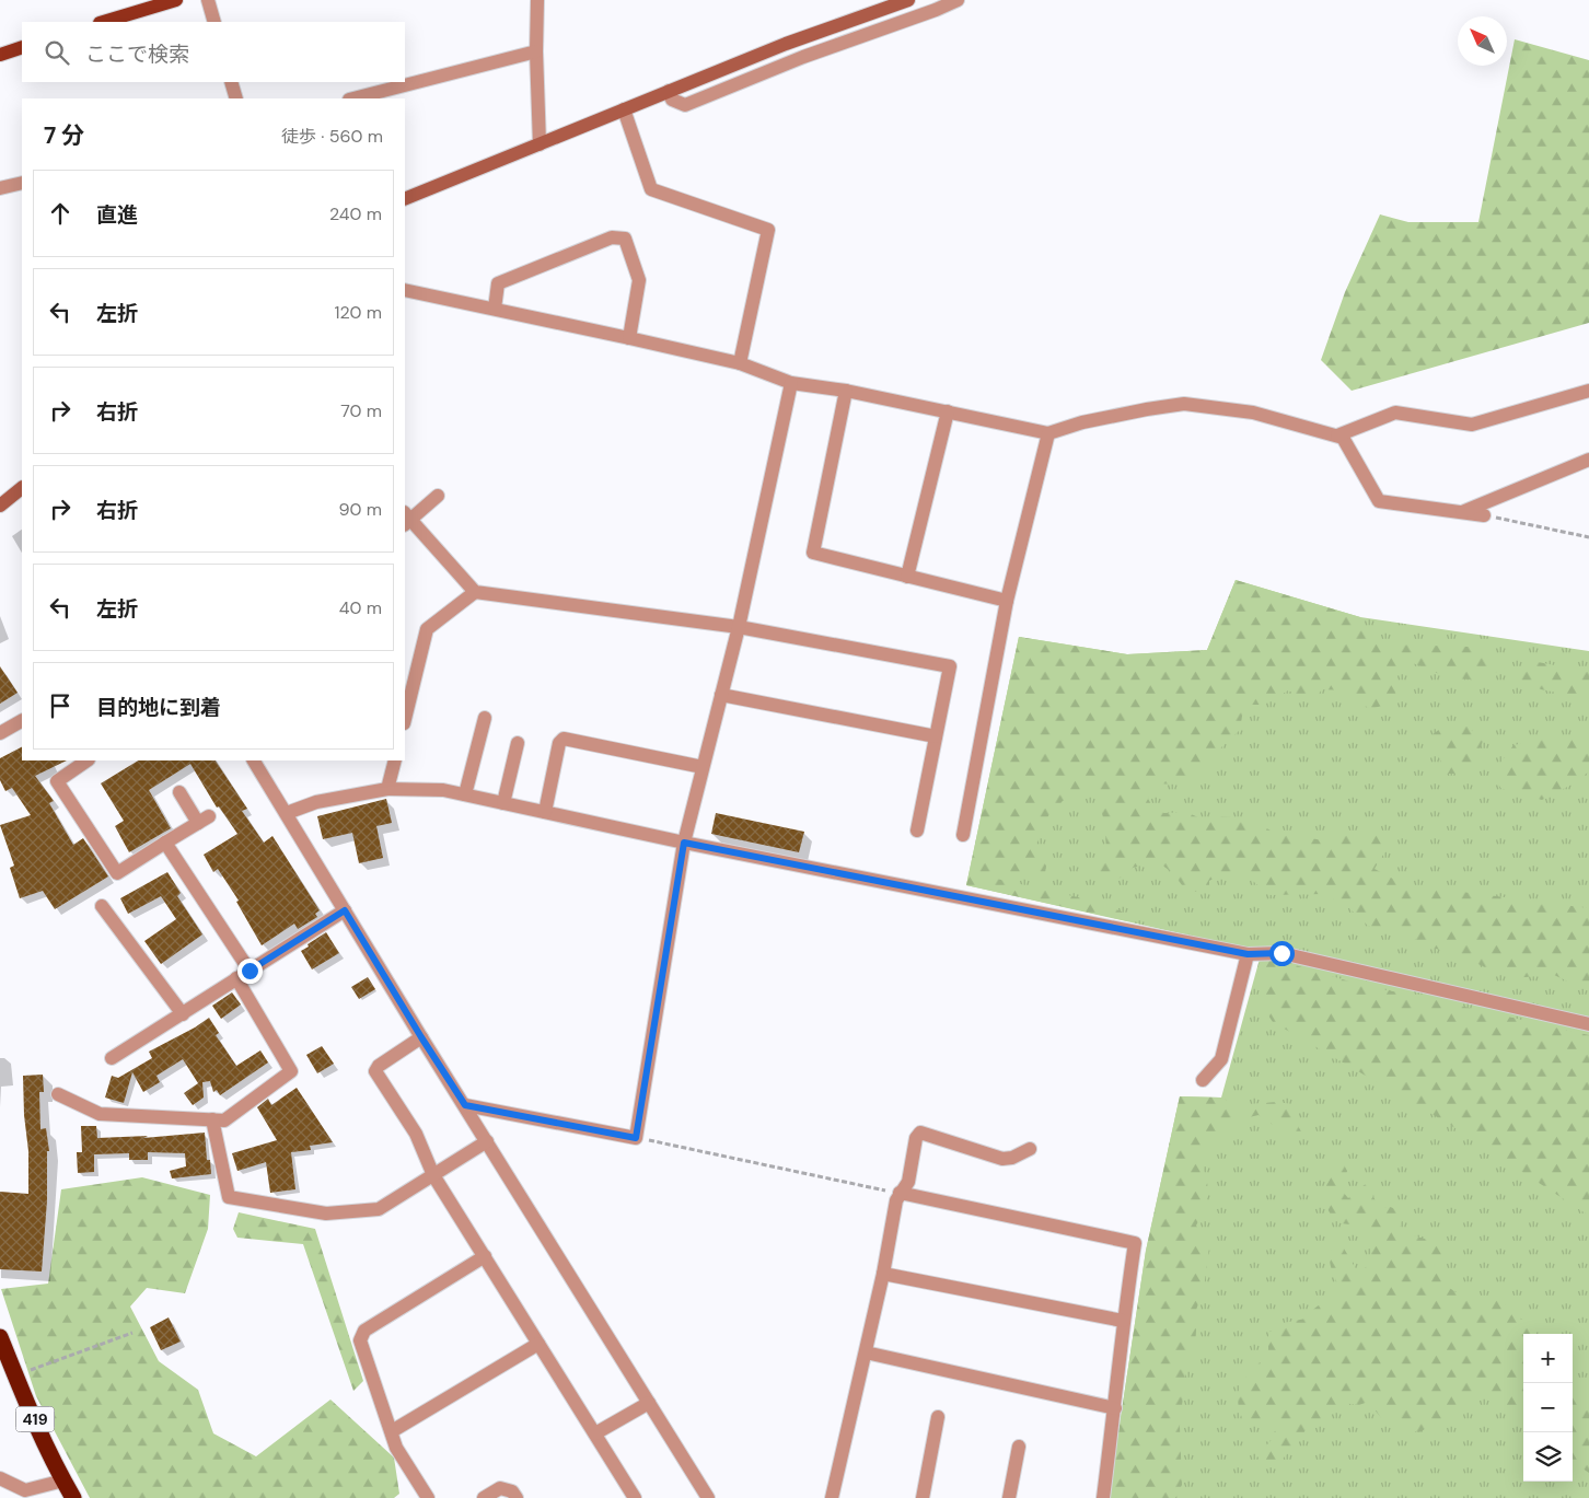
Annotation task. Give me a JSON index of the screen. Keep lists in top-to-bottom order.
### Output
{
  "streets": {
    "highway": ["419"]
  },
  "north": "top left",
  "page": {
    "search": "ここで検索",
    "heading": ["7 分", "徒歩 · 560 m"],
    "list": [
      ["直進", "240 m"],
      ["左折", "120 m"],
      ["右折", "70 m"],
      ["右折", "90 m"],
      ["左折", "40 m"],
      "目的地に到着"
    ],
    "map_buttons": ["+", "−"]
  }
}
